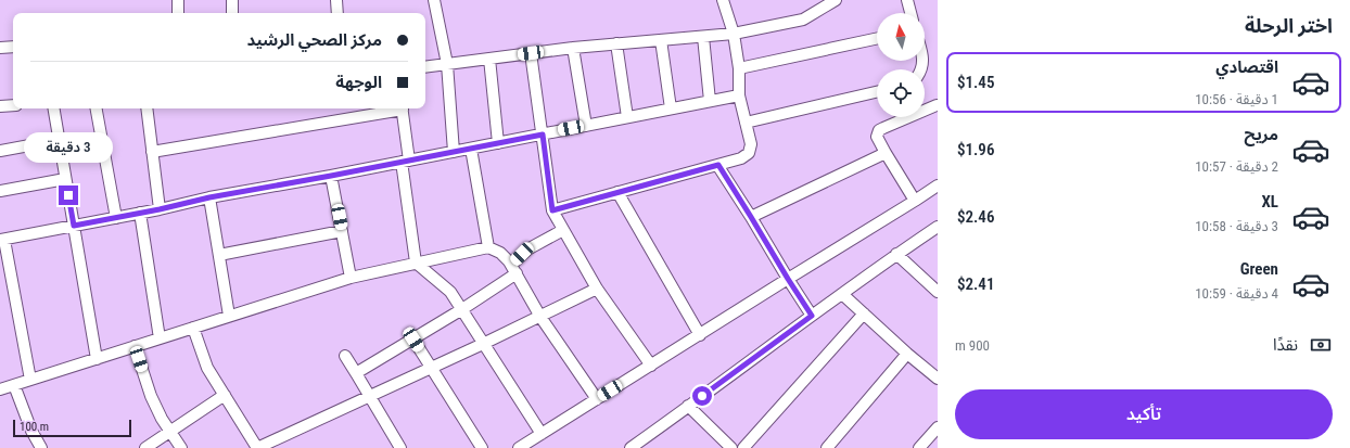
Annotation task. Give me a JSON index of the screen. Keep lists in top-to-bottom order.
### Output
{
  "scale_bar": "100 m",
  "north": "top",
  "page": {
    "heading": "اختر الرحلة",
    "banner": ["مركز الصحي الرشيد", "الوجهة"],
    "list": [
      {
        "name": "اقتصادي",
        "note": "1 دقيقة · 10:56",
        "value": "$1.45"
      },
      {
        "name": "مريح",
        "note": "2 دقيقة · 10:57",
        "value": "$1.96"
      },
      {
        "name": "XL",
        "note": "3 دقيقة · 10:58",
        "value": "$2.46"
      },
      {
        "name": "Green",
        "note": "4 دقيقة · 10:59",
        "value": "$2.41"
      }
    ],
    "bubble": "3 دقيقة",
    "pay": ["نقدًا", "900 m"],
    "buttons": "تأكيد",
    "scale": "100 m"
  }
}
